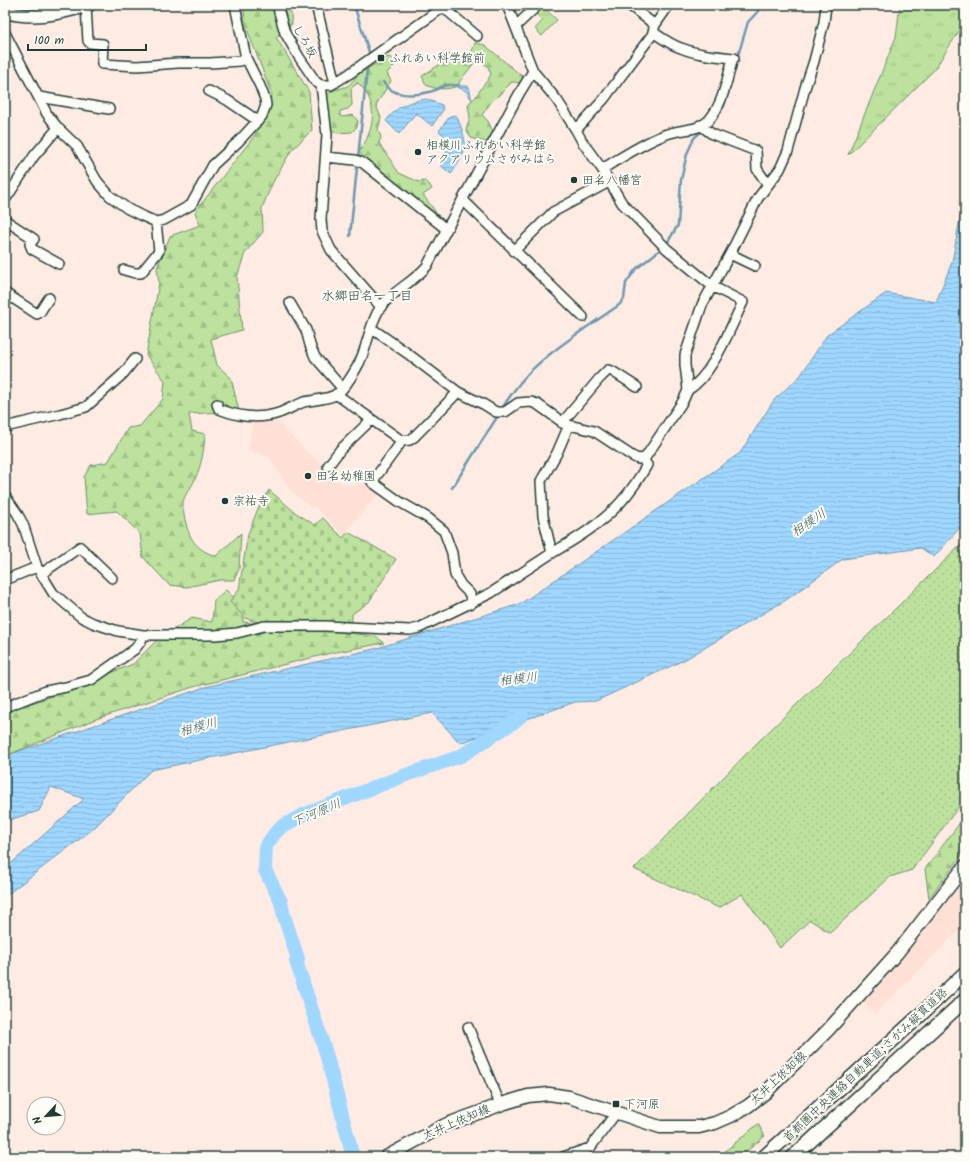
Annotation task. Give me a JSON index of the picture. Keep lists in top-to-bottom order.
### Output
{
  "streets": {
    "highway": ["首都圏中央連絡自動車道;さがみ縦貫道路"],
    "main road": ["太井上依知線"],
    "street": ["しろ坂"]
  },
  "districts": ["水郷田名一丁目"],
  "water": ["相模川", "下河原川"],
  "places": {
    "transit": ["ふれあい科学館前", "下河原"],
    "other": [
      "相模川ふれあい科学館 アクアリウムさがみはら",
      "田名八幡宮",
      "田名幼稚園",
      "宗祐寺"
    ]
  },
  "scale_bar": "100 m",
  "north": "bottom left"
}
